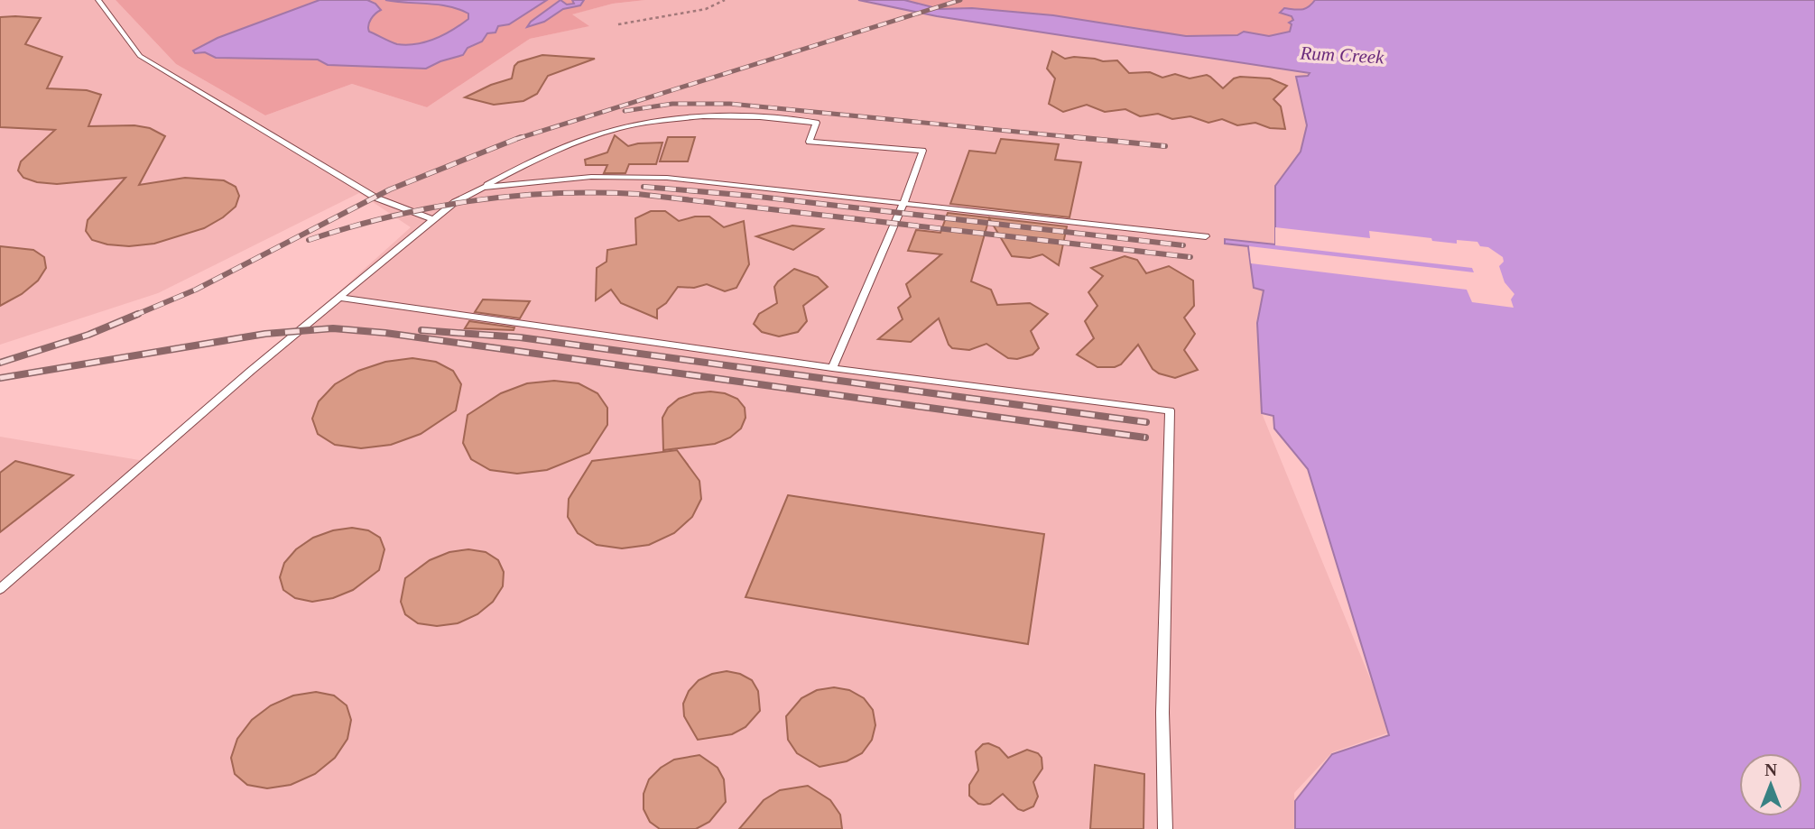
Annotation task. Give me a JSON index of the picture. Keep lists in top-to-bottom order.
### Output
{
  "water": ["Rum Creek"],
  "north": "top"
}
